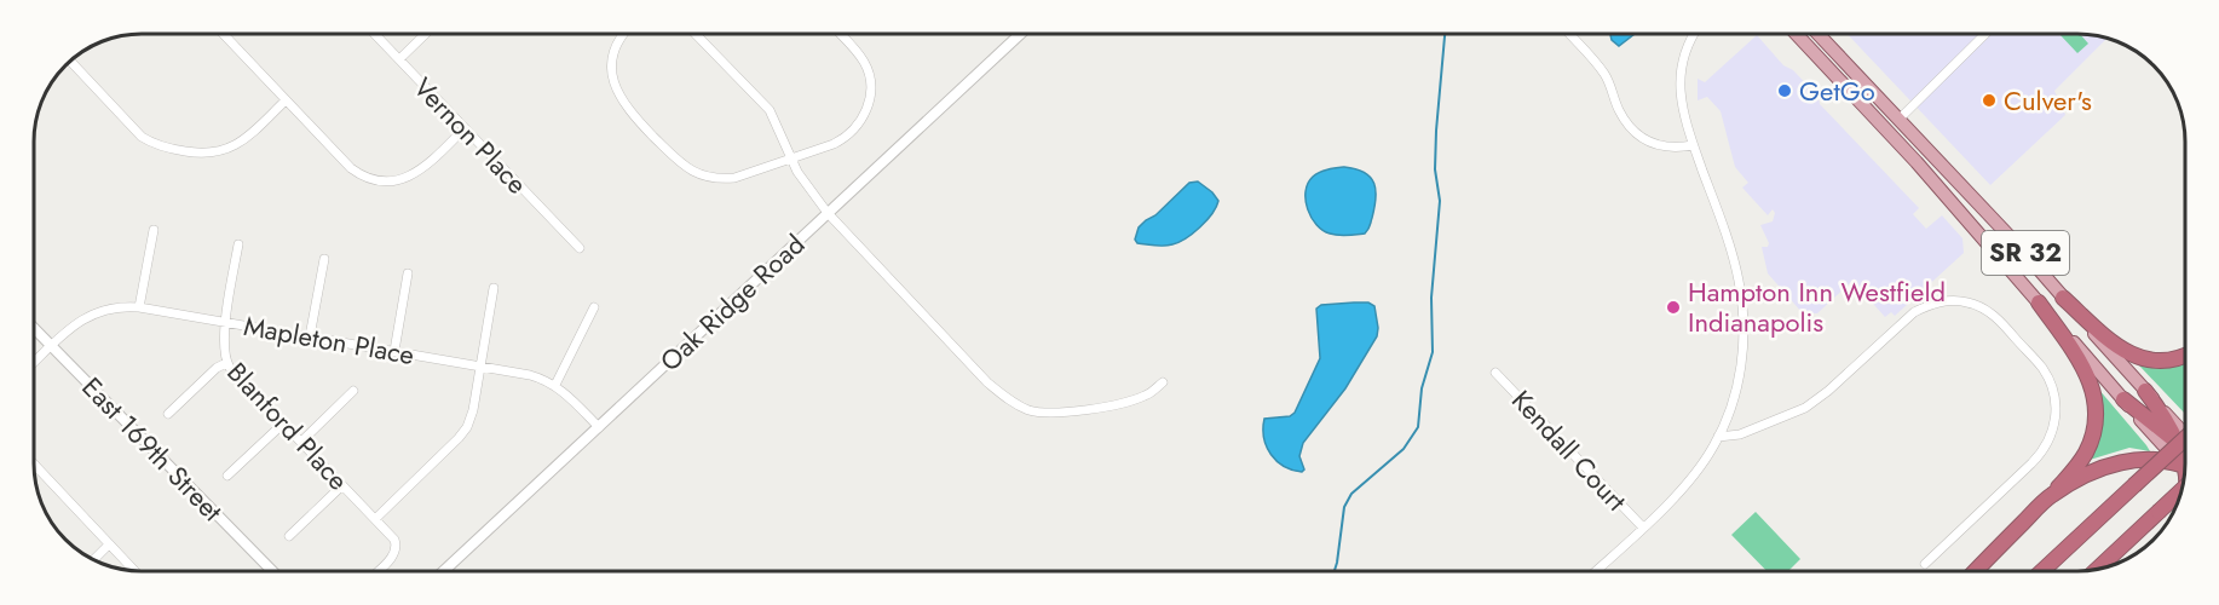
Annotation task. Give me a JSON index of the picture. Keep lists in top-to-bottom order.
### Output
{
  "streets": {
    "main road": ["SR 32"],
    "street": [
      "Vernon Place",
      "Oak Ridge Road",
      "Mapleton Place",
      "Blanford Place",
      "East 169th Street",
      "Kendall Court"
    ]
  },
  "crossings": [
    ["Oak Ridge Road", "Mapleton Place"],
    ["Mapleton Place", "Blanford Place"],
    ["Mapleton Place", "East 169th Street"]
  ],
  "places": ["GetGo", "Culver's", "Hampton Inn Westfield Indianapolis"]
}
